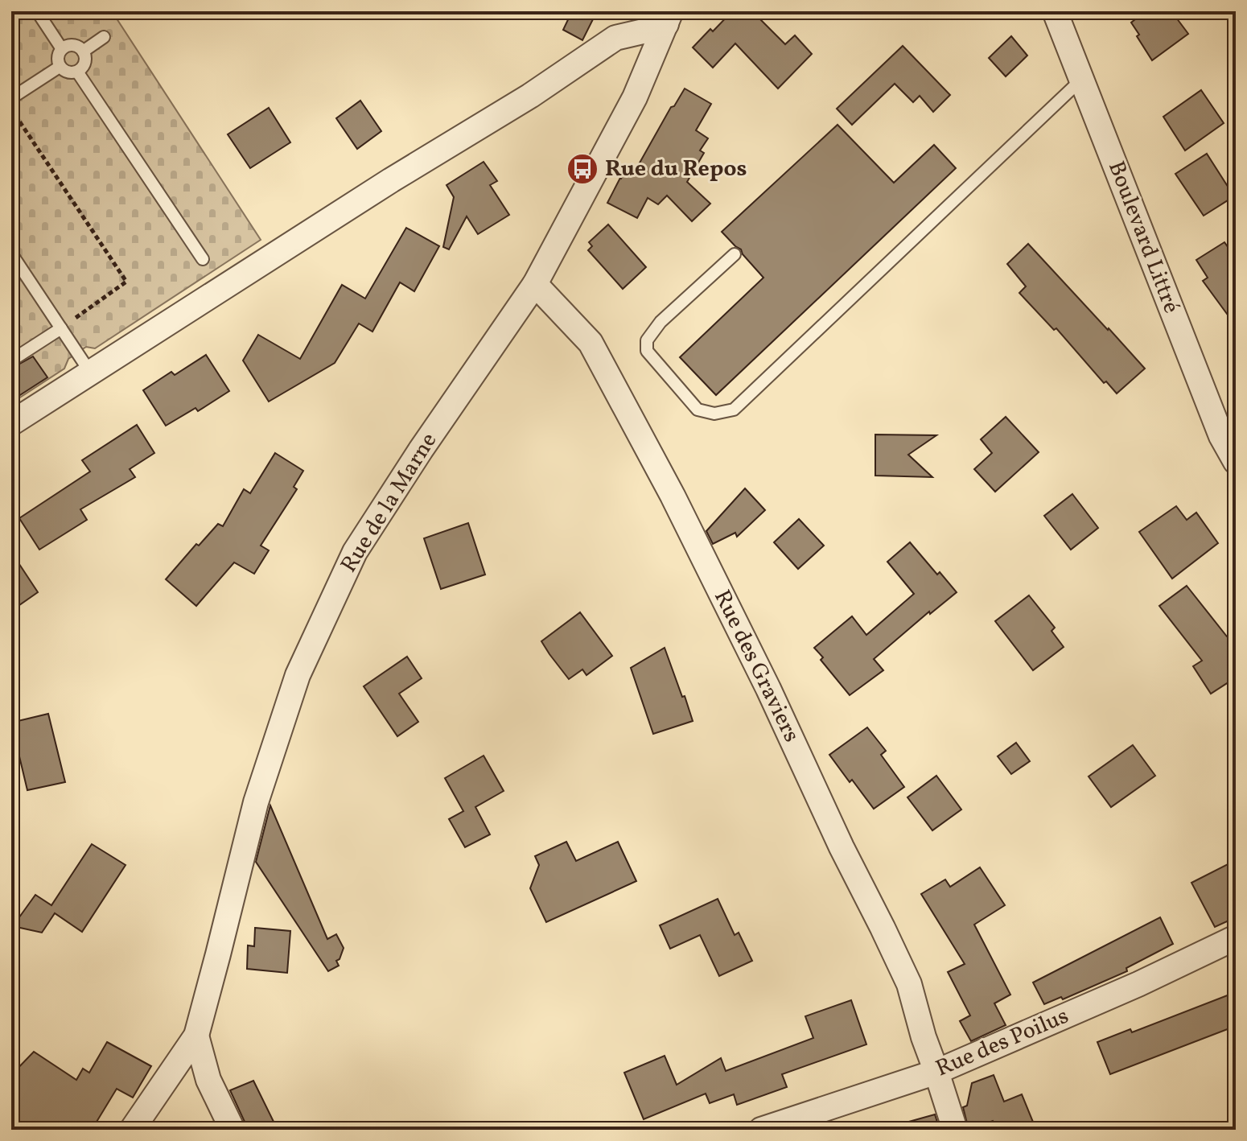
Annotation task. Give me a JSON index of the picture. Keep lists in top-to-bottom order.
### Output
{
  "streets": {
    "street": [
      "Boulevard Littré",
      "Rue de la Marne",
      "Rue des Graviers",
      "Rue des Poilus"
    ]
  },
  "crossings": [
    ["Rue de la Marne", "Rue des Graviers"],
    ["Rue des Graviers", "Rue des Poilus"]
  ],
  "places": {
    "bus stop": ["Rue du Repos"]
  }
}
